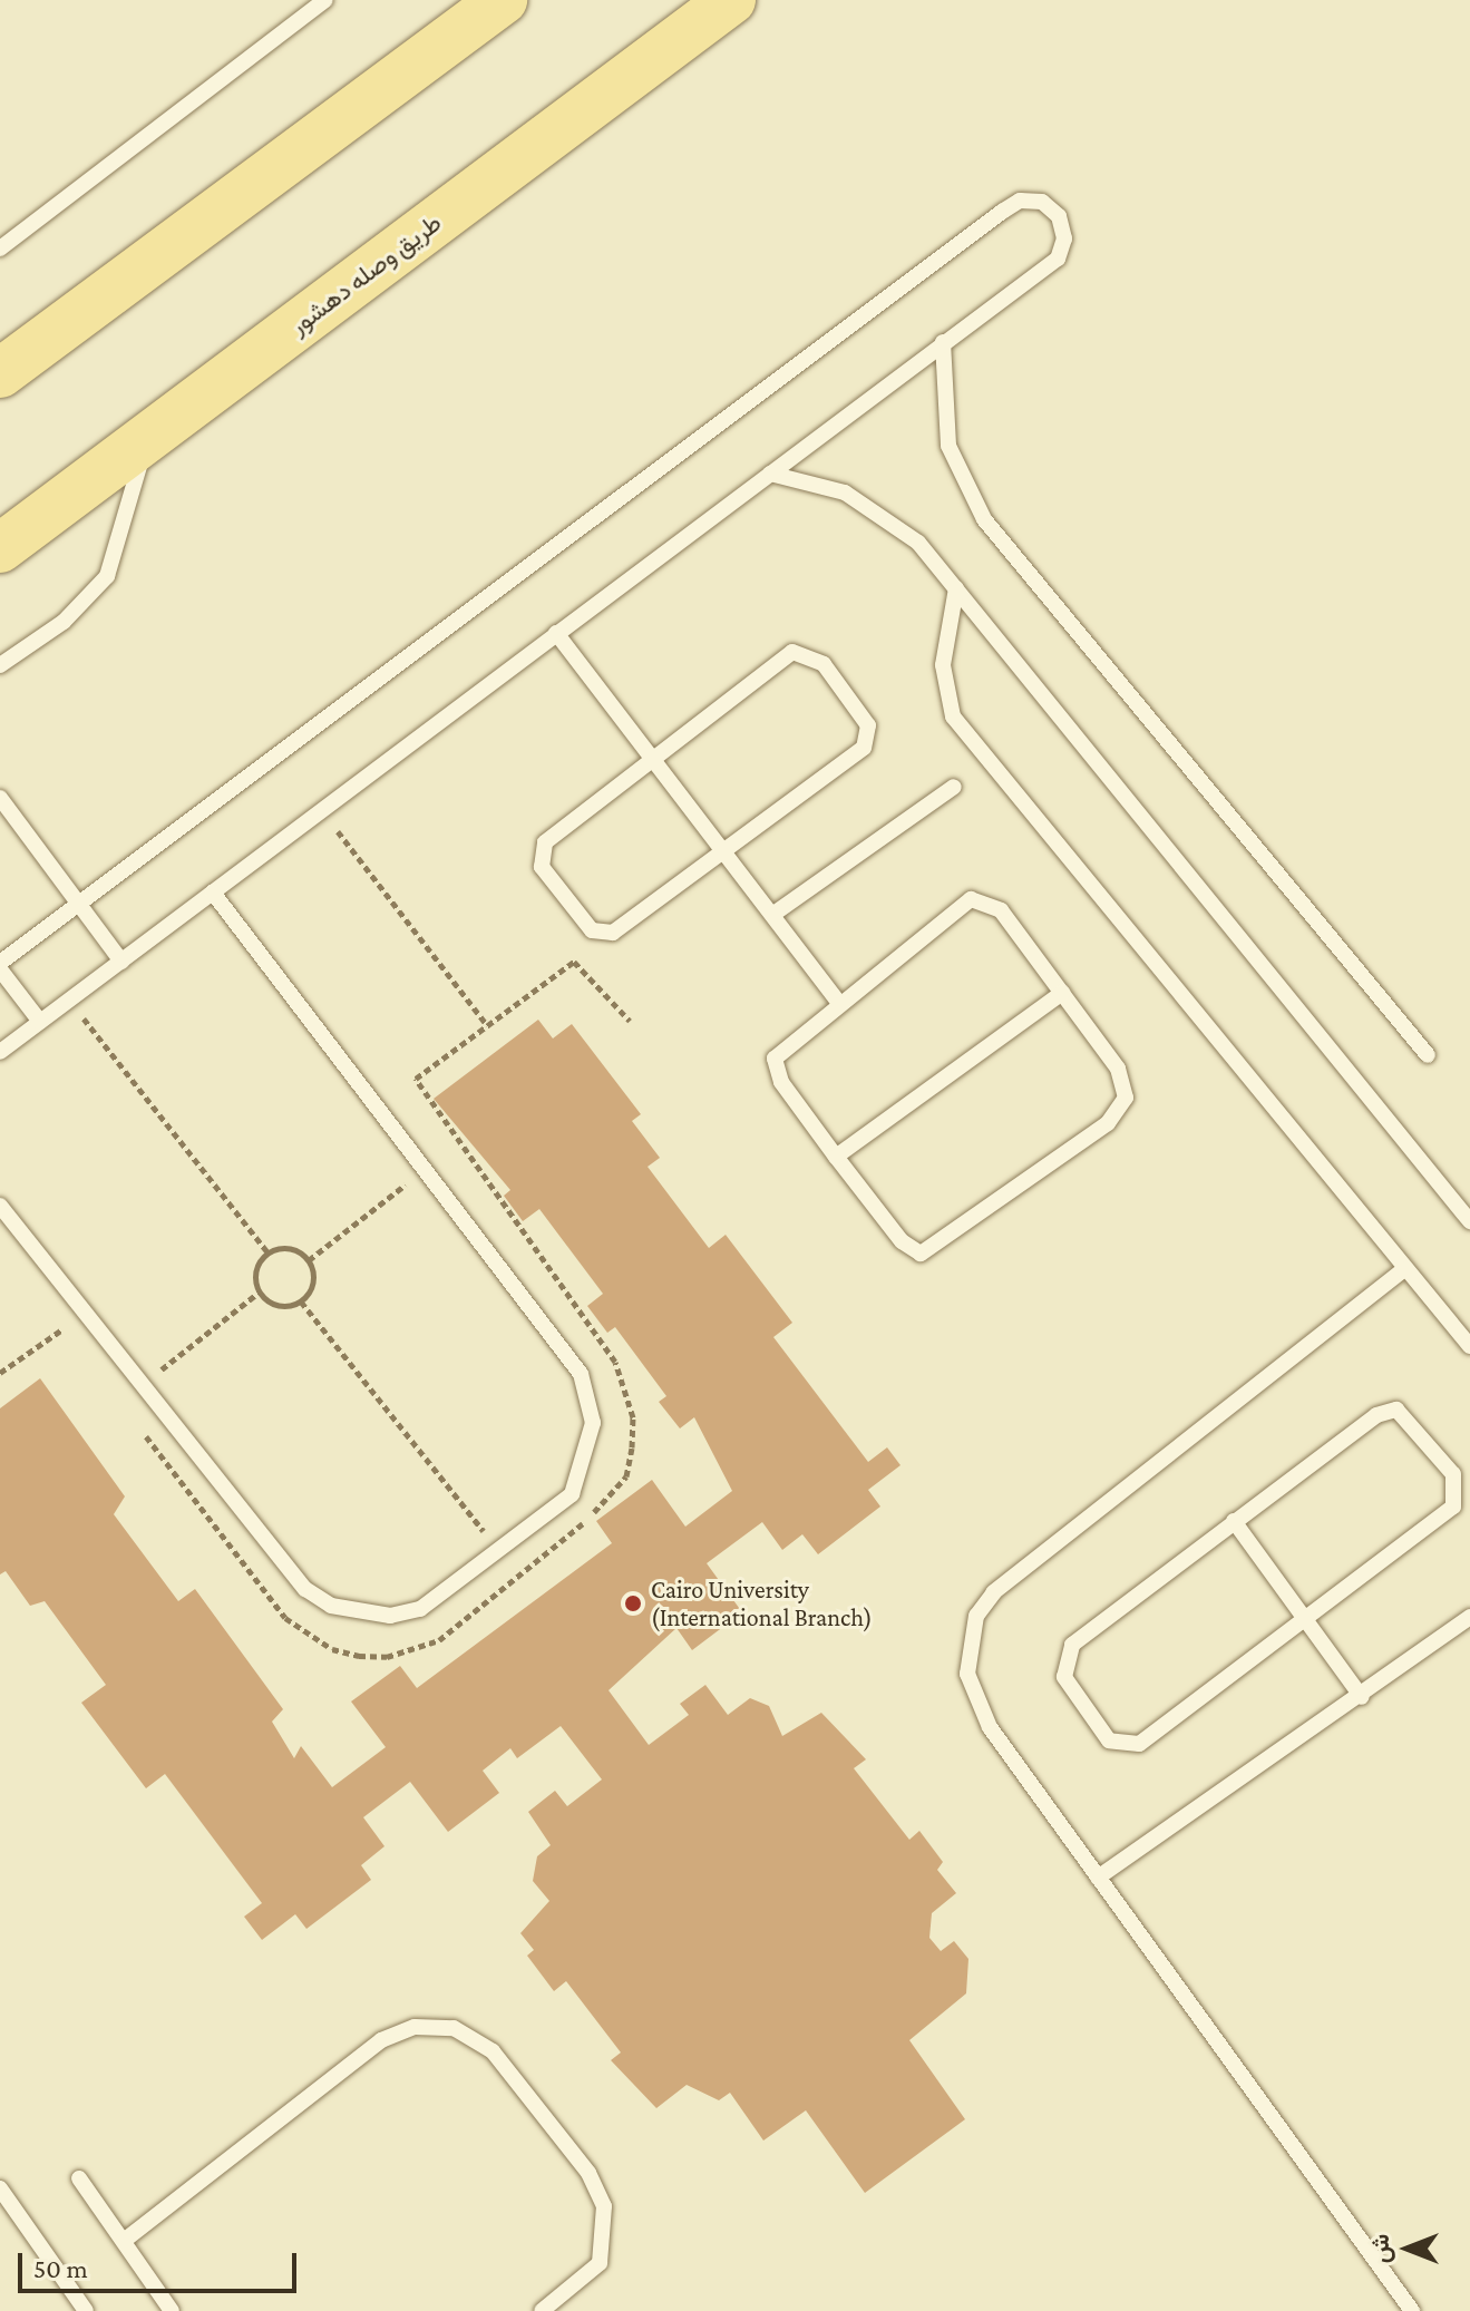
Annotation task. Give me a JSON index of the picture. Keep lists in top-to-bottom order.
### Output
{
  "streets": {
    "main road": ["طريق وصله دهشور"]
  },
  "places": ["Cairo University (International Branch)"],
  "scale_bar": "50 m",
  "north": "left"
}
